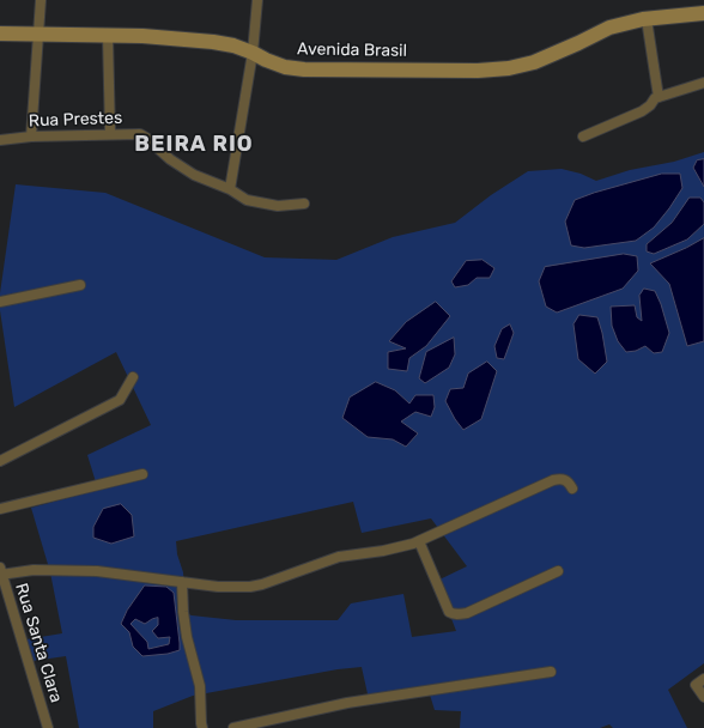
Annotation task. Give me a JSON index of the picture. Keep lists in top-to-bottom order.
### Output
{
  "streets": {
    "street": ["Avenida Brasil", "Rua Prestes", "Rua Santa Clara"]
  },
  "districts": ["BEIRA RIO"]
}
